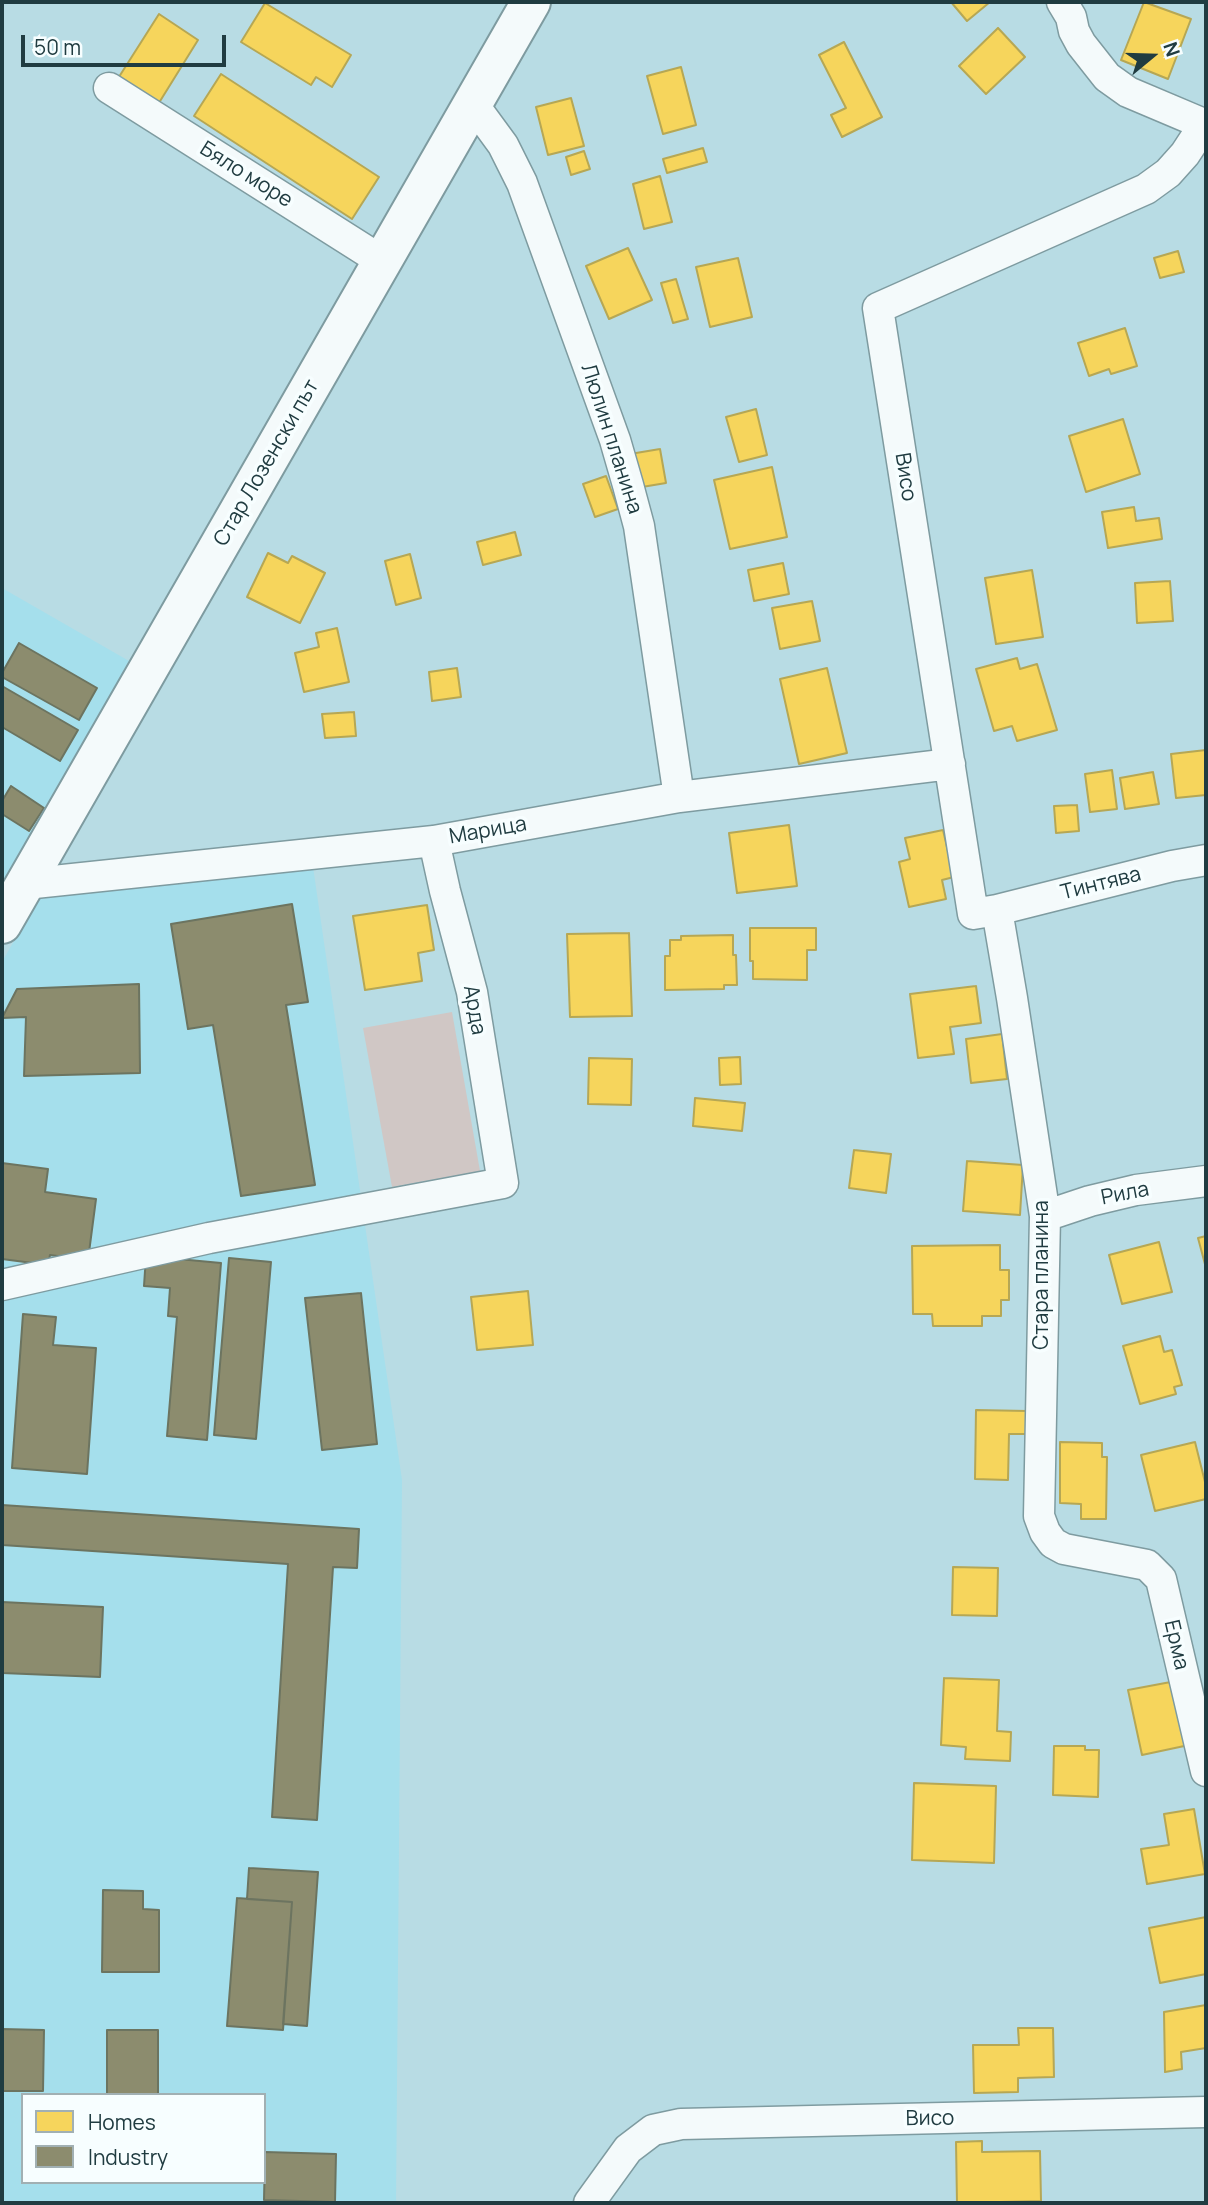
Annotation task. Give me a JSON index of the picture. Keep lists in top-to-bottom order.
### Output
{
  "streets": {
    "street": [
      "Бяло море",
      "Люлин планина",
      "Стар Лозенски път",
      "Висо",
      "Марица",
      "Тинтява",
      "Арда",
      "Рила",
      "Стара планина",
      "Ерма"
    ]
  },
  "crossings": [
    ["Бяло море", "Стар Лозенски път"],
    ["Люлин планина", "Стар Лозенски път"],
    ["Люлин планина", "Марица"],
    ["Стар Лозенски път", "Марица"],
    ["Висо", "Марица"],
    ["Висо", "Тинтява"],
    ["Висо", "Стара планина"],
    ["Марица", "Арда"],
    ["Тинтява", "Стара планина"],
    ["Рила", "Стара планина"],
    ["Стара планина", "Ерма"]
  ],
  "legend": ["Homes", "Industry"],
  "scale_bar": "50 m",
  "north": "right"
}
